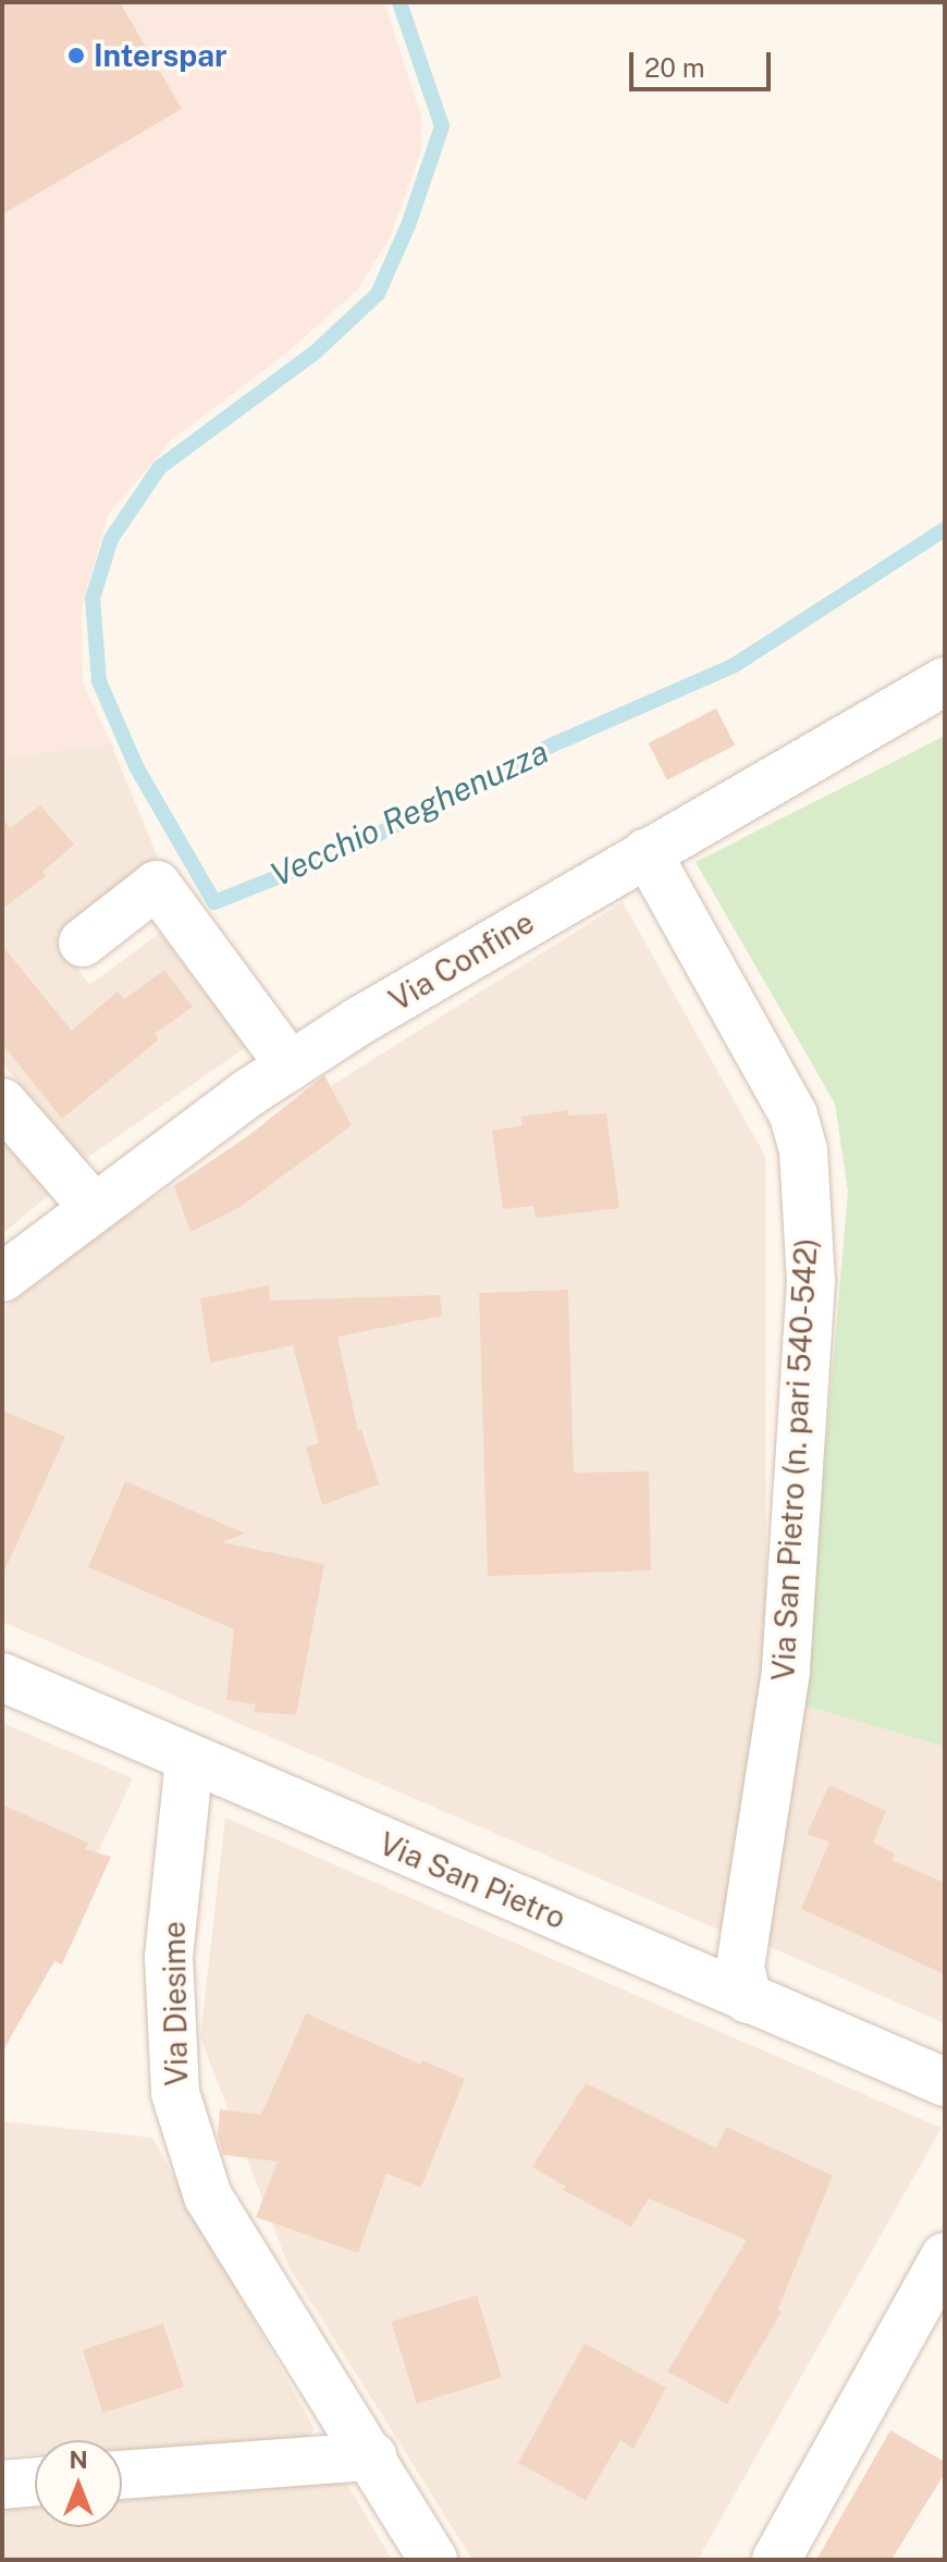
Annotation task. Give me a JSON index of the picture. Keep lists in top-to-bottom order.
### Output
{
  "streets": {
    "street": [
      "Via Confine",
      "Via San Pietro (n. pari 540-542)",
      "Via San Pietro",
      "Via Diesime"
    ]
  },
  "crossings": [
    ["Via Confine", "Via San Pietro (n. pari 540-542)"],
    ["Via San Pietro (n. pari 540-542)", "Via San Pietro"],
    ["Via San Pietro", "Via Diesime"]
  ],
  "water": ["Vecchio Reghenuzza"],
  "places": ["Interspar"],
  "scale_bar": "20 m",
  "north": "top"
}
